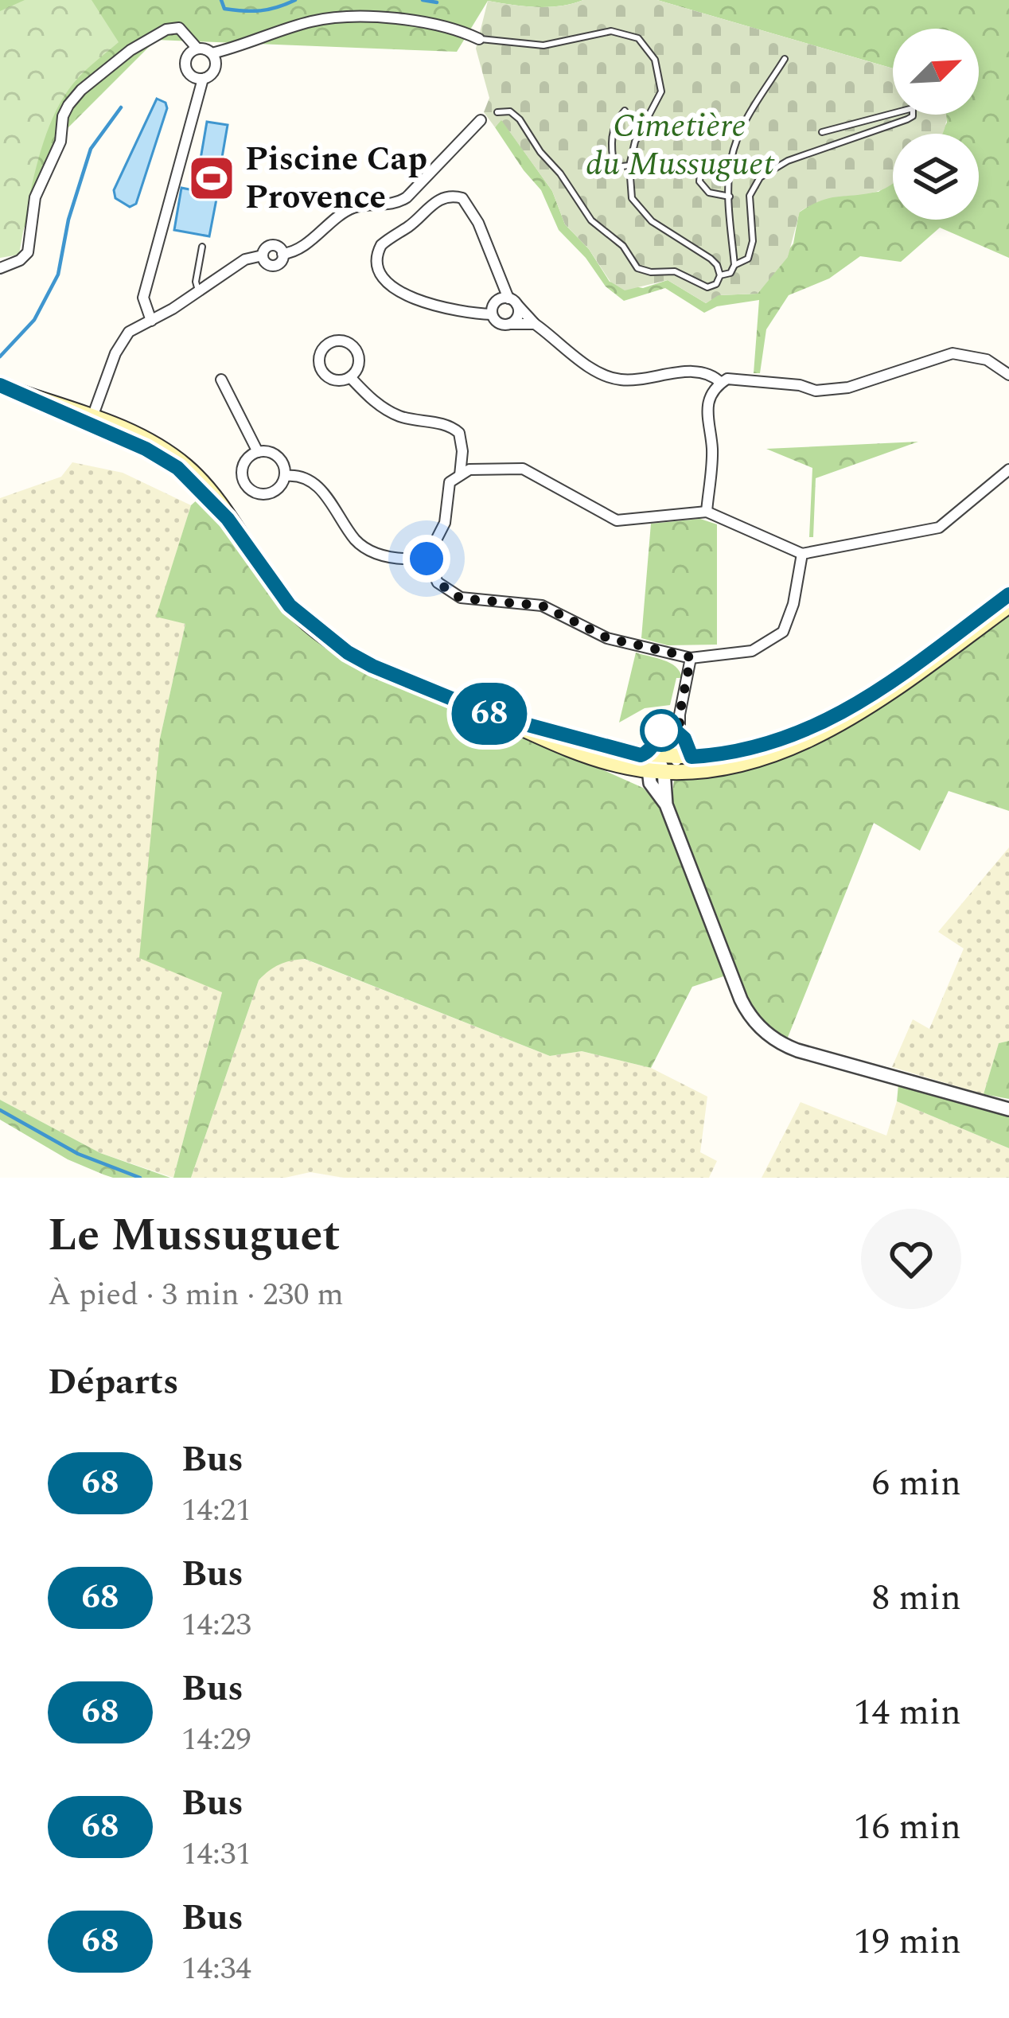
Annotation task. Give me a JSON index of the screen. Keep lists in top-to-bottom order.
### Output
{
  "parks": ["Cimetière du Mussuguet"],
  "places": {
    "sports": ["Piscine Cap Provence"]
  },
  "lines": ["bus line 68"],
  "north": "top right",
  "page": {
    "on_map": "68",
    "heading": [
      ["Le Mussuguet", "À pied · 3 min · 230 m"],
      "Départs"
    ],
    "list": [
      {
        "mark": "68",
        "name": "Bus",
        "note": "14:21",
        "value": "6 min"
      },
      {
        "mark": "68",
        "name": "Bus",
        "note": "14:23",
        "value": "8 min"
      },
      {
        "mark": "68",
        "name": "Bus",
        "note": "14:29",
        "value": "14 min"
      },
      {
        "mark": "68",
        "name": "Bus",
        "note": "14:31",
        "value": "16 min"
      },
      {
        "mark": "68",
        "name": "Bus",
        "note": "14:34",
        "value": "19 min"
      }
    ]
  }
}
